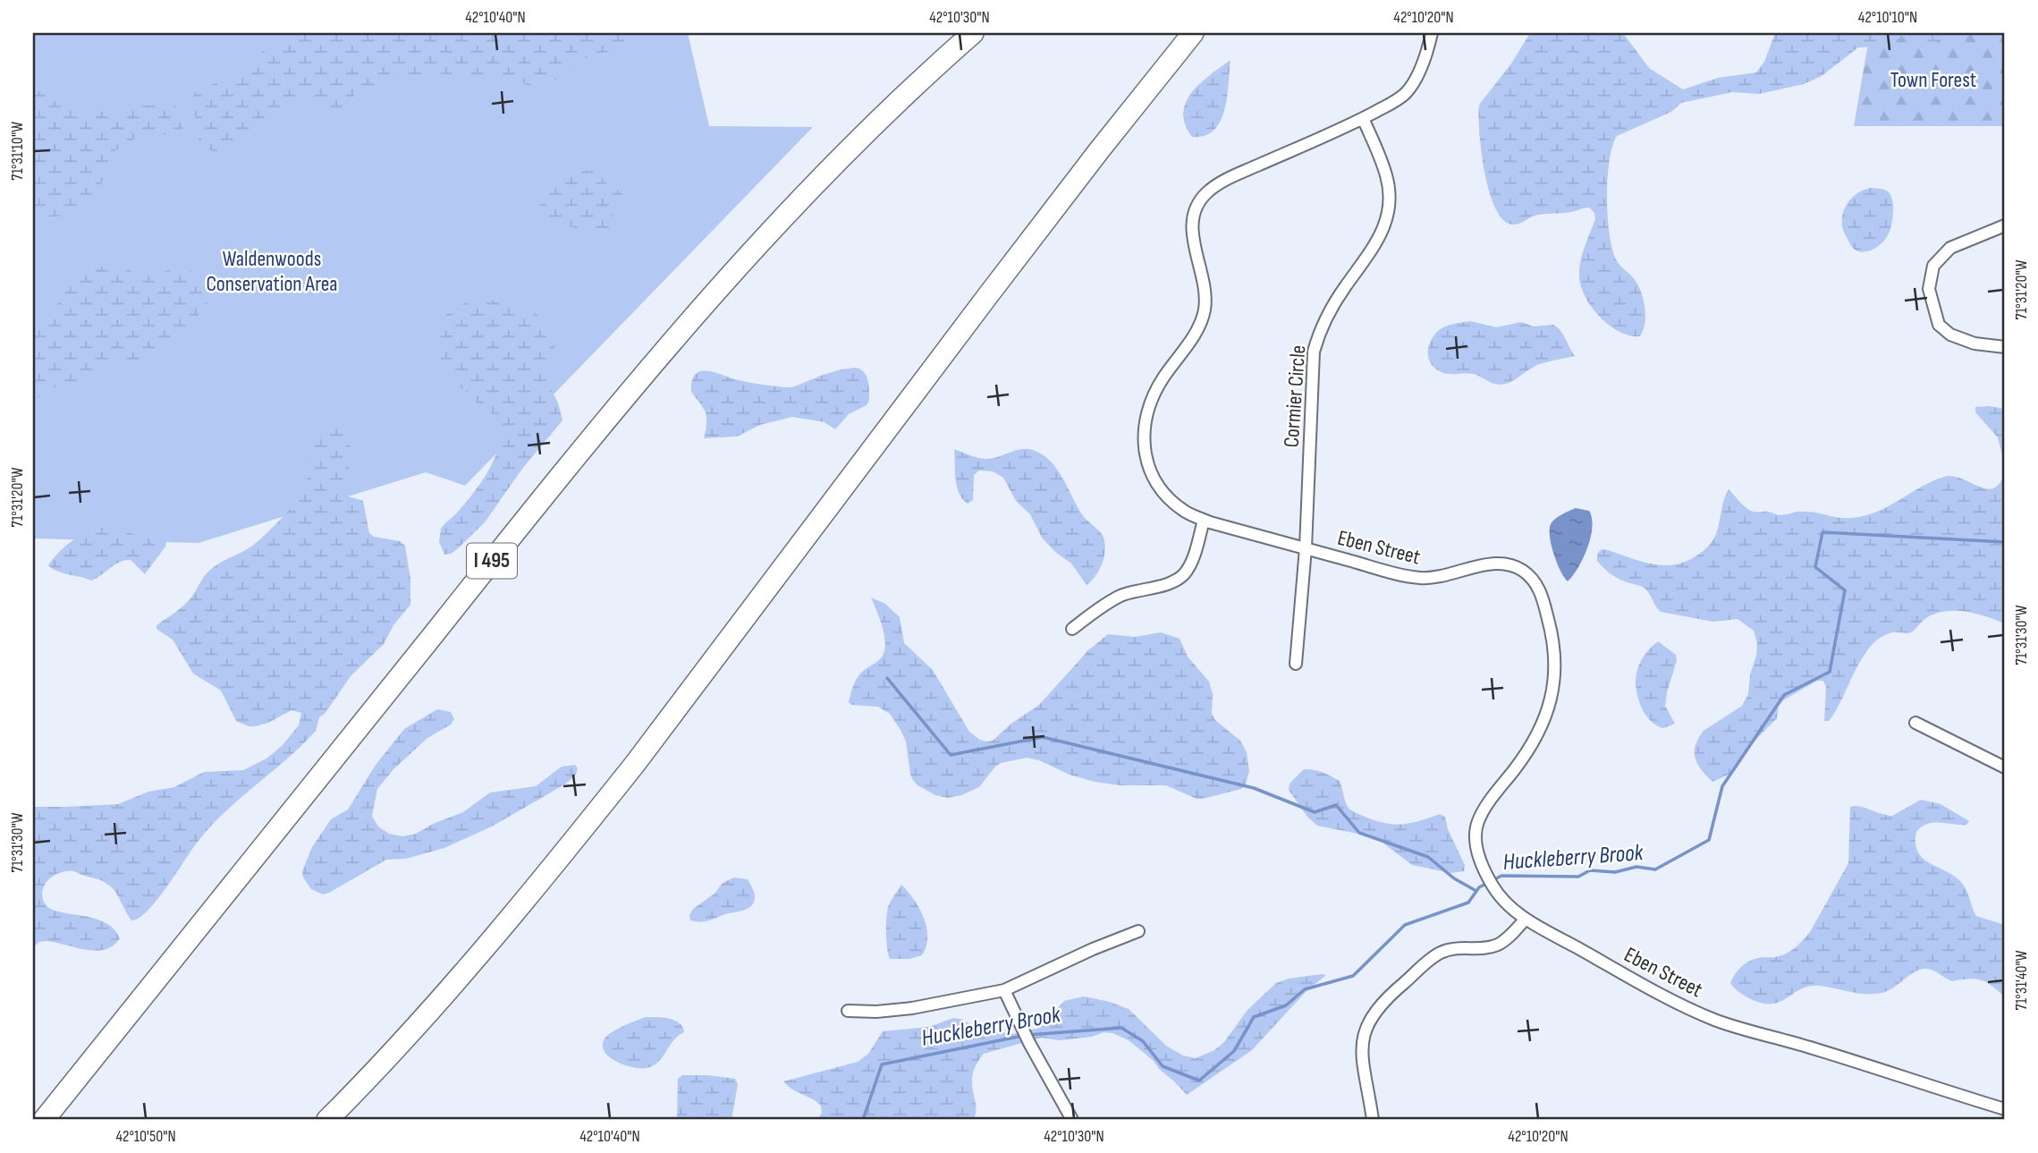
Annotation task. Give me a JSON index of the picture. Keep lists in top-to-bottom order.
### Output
{
  "streets": {
    "highway": ["I 495"],
    "street": ["Cormier Circle", "Eben Street"]
  },
  "crossings": [
    ["Cormier Circle", "Eben Street"]
  ],
  "water": ["Huckleberry Brook"],
  "parks": ["Town Forest", "Waldenwoods Conservation Area"],
  "coordinates": [
    "42°10'40\"N",
    "42°10'30\"N",
    "42°10'20\"N",
    "42°10'10\"N",
    "71°31'10\"W",
    "71°31'20\"W",
    "71°31'30\"W",
    "71°31'40\"W",
    "42°10'50\"N"
  ]
}
